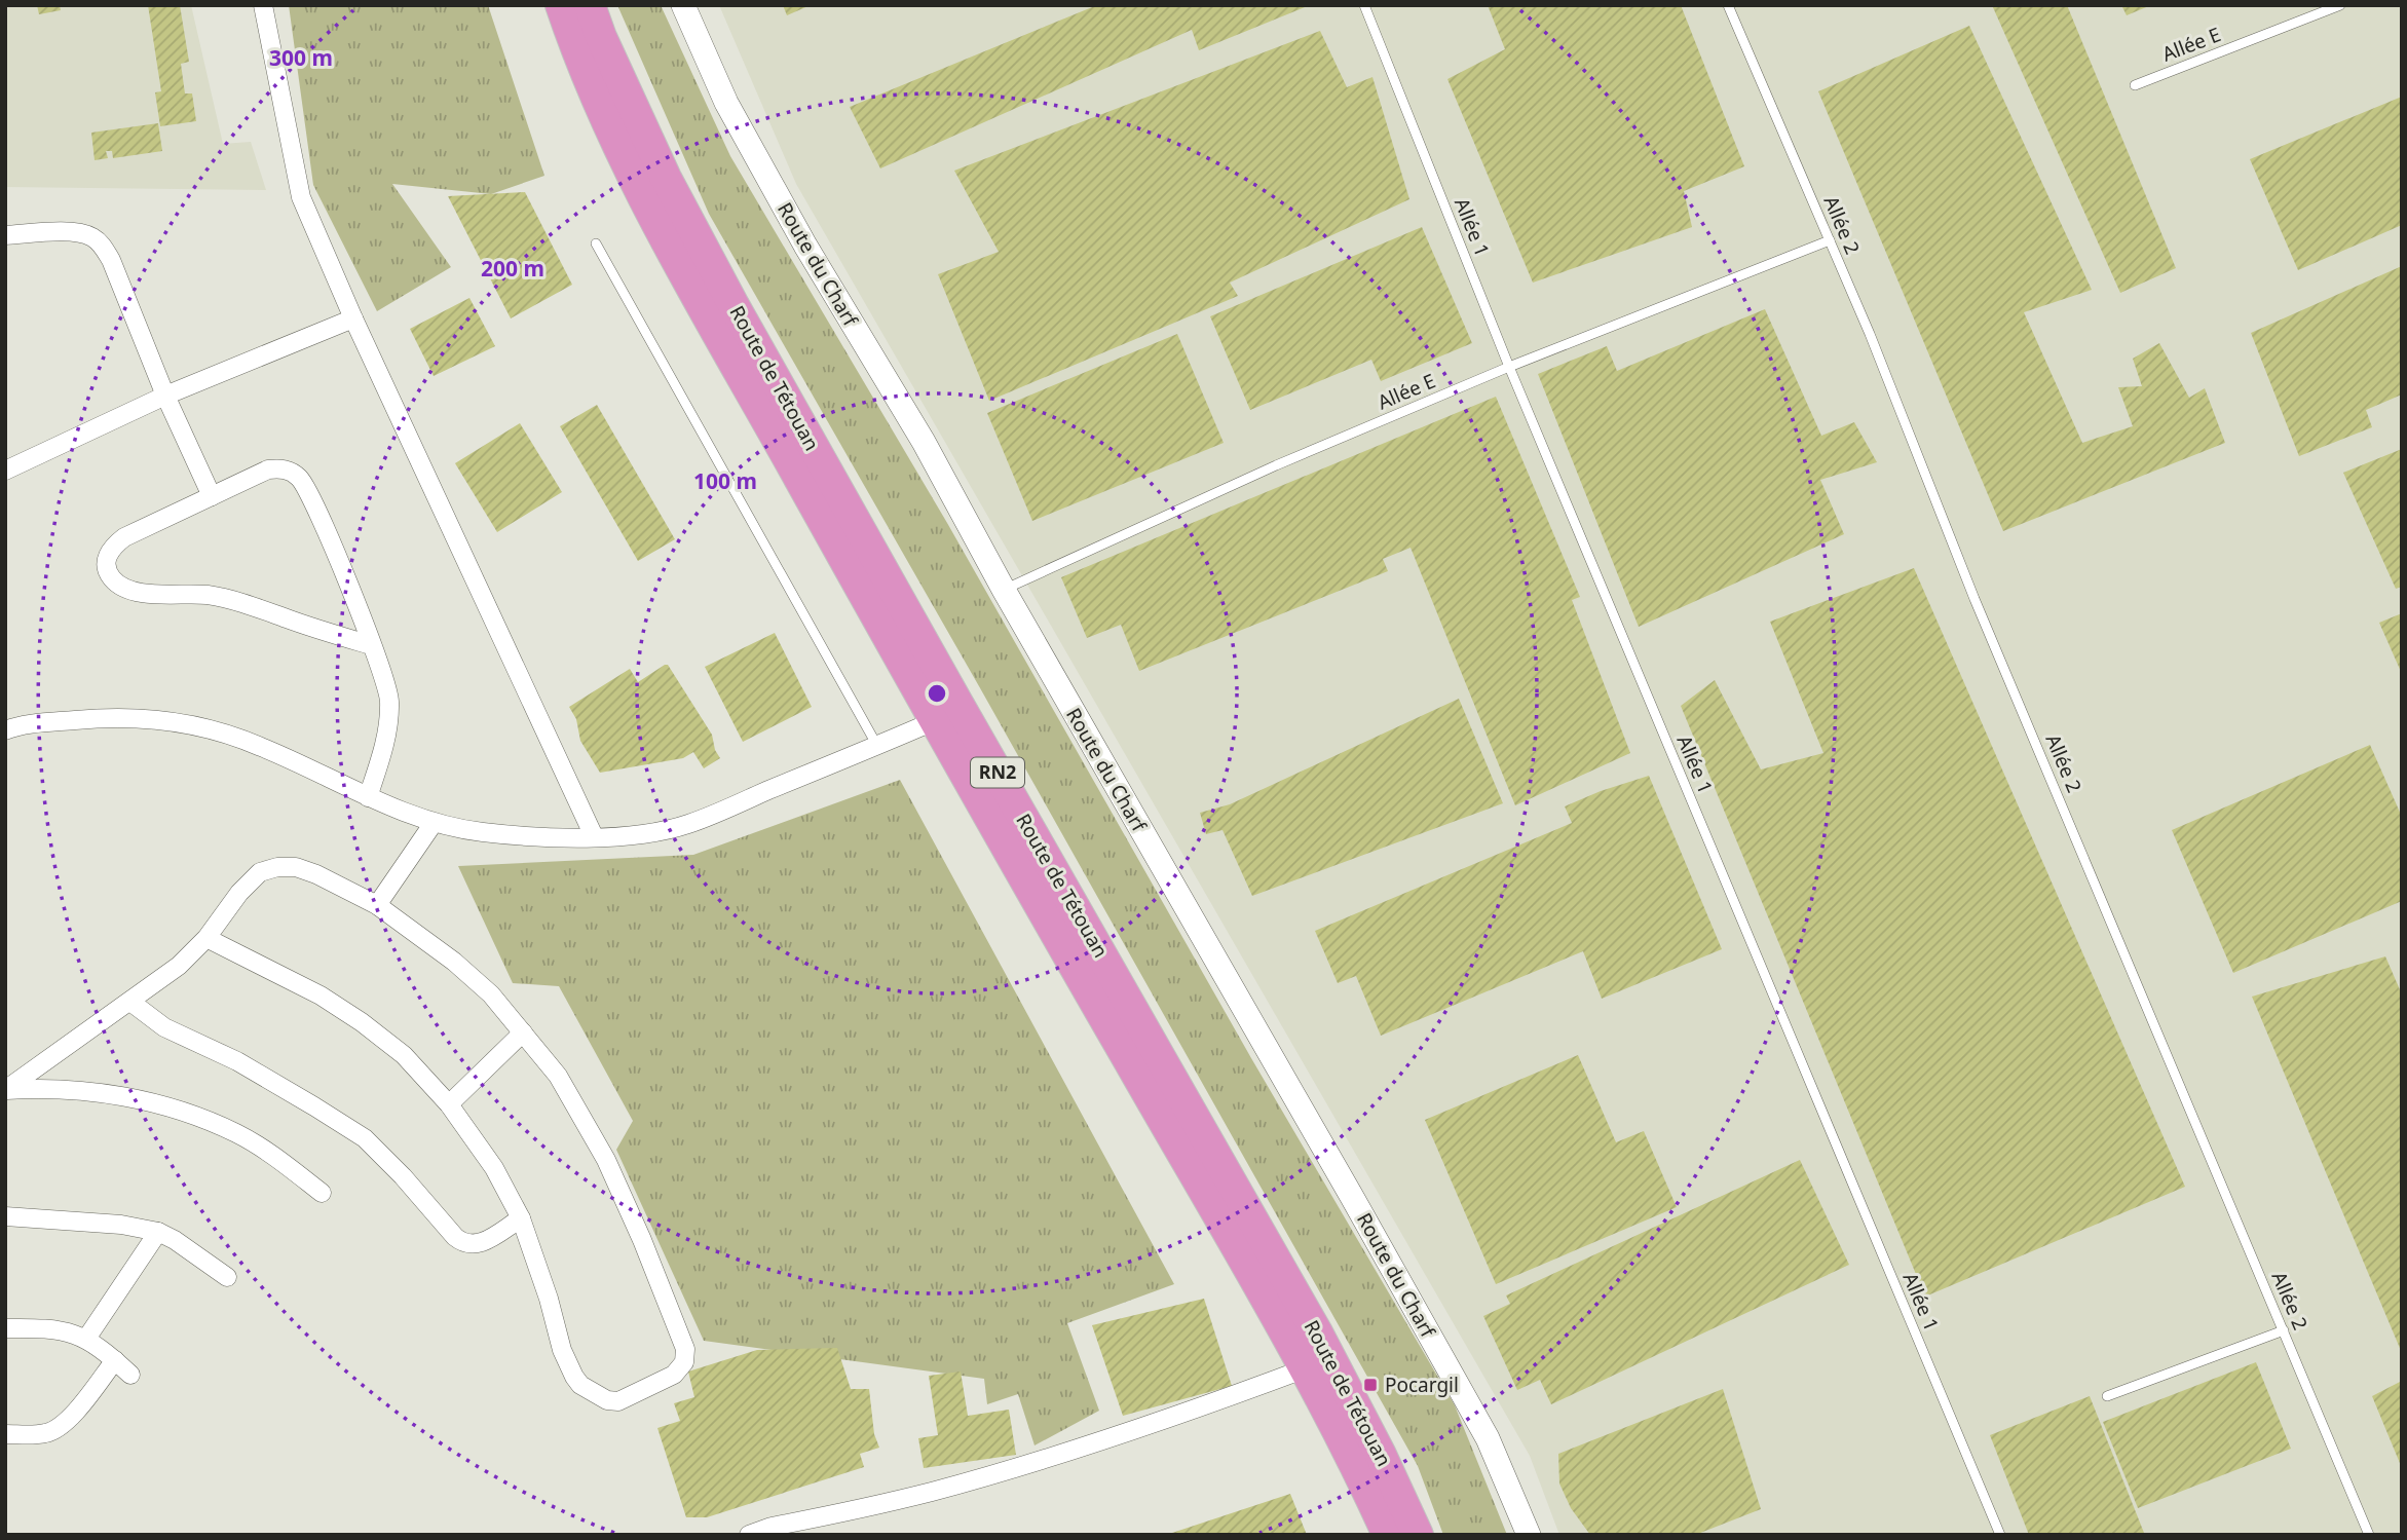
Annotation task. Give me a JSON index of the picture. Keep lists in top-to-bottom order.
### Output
{
  "streets": {
    "highway": ["Route de Tétouan", "RN2"],
    "street": ["Route du Charf"],
    "lane": ["Allée E", "Allée 2", "Allée 1"]
  },
  "crossings": [
    ["Allée E", "Allée 2"],
    ["Allée E", "Allée 1"],
    ["Allée E", "Route du Charf"]
  ],
  "places": {
    "transit": ["Pocargil"]
  },
  "rings": ["300 m", "200 m", "100 m"]
}
